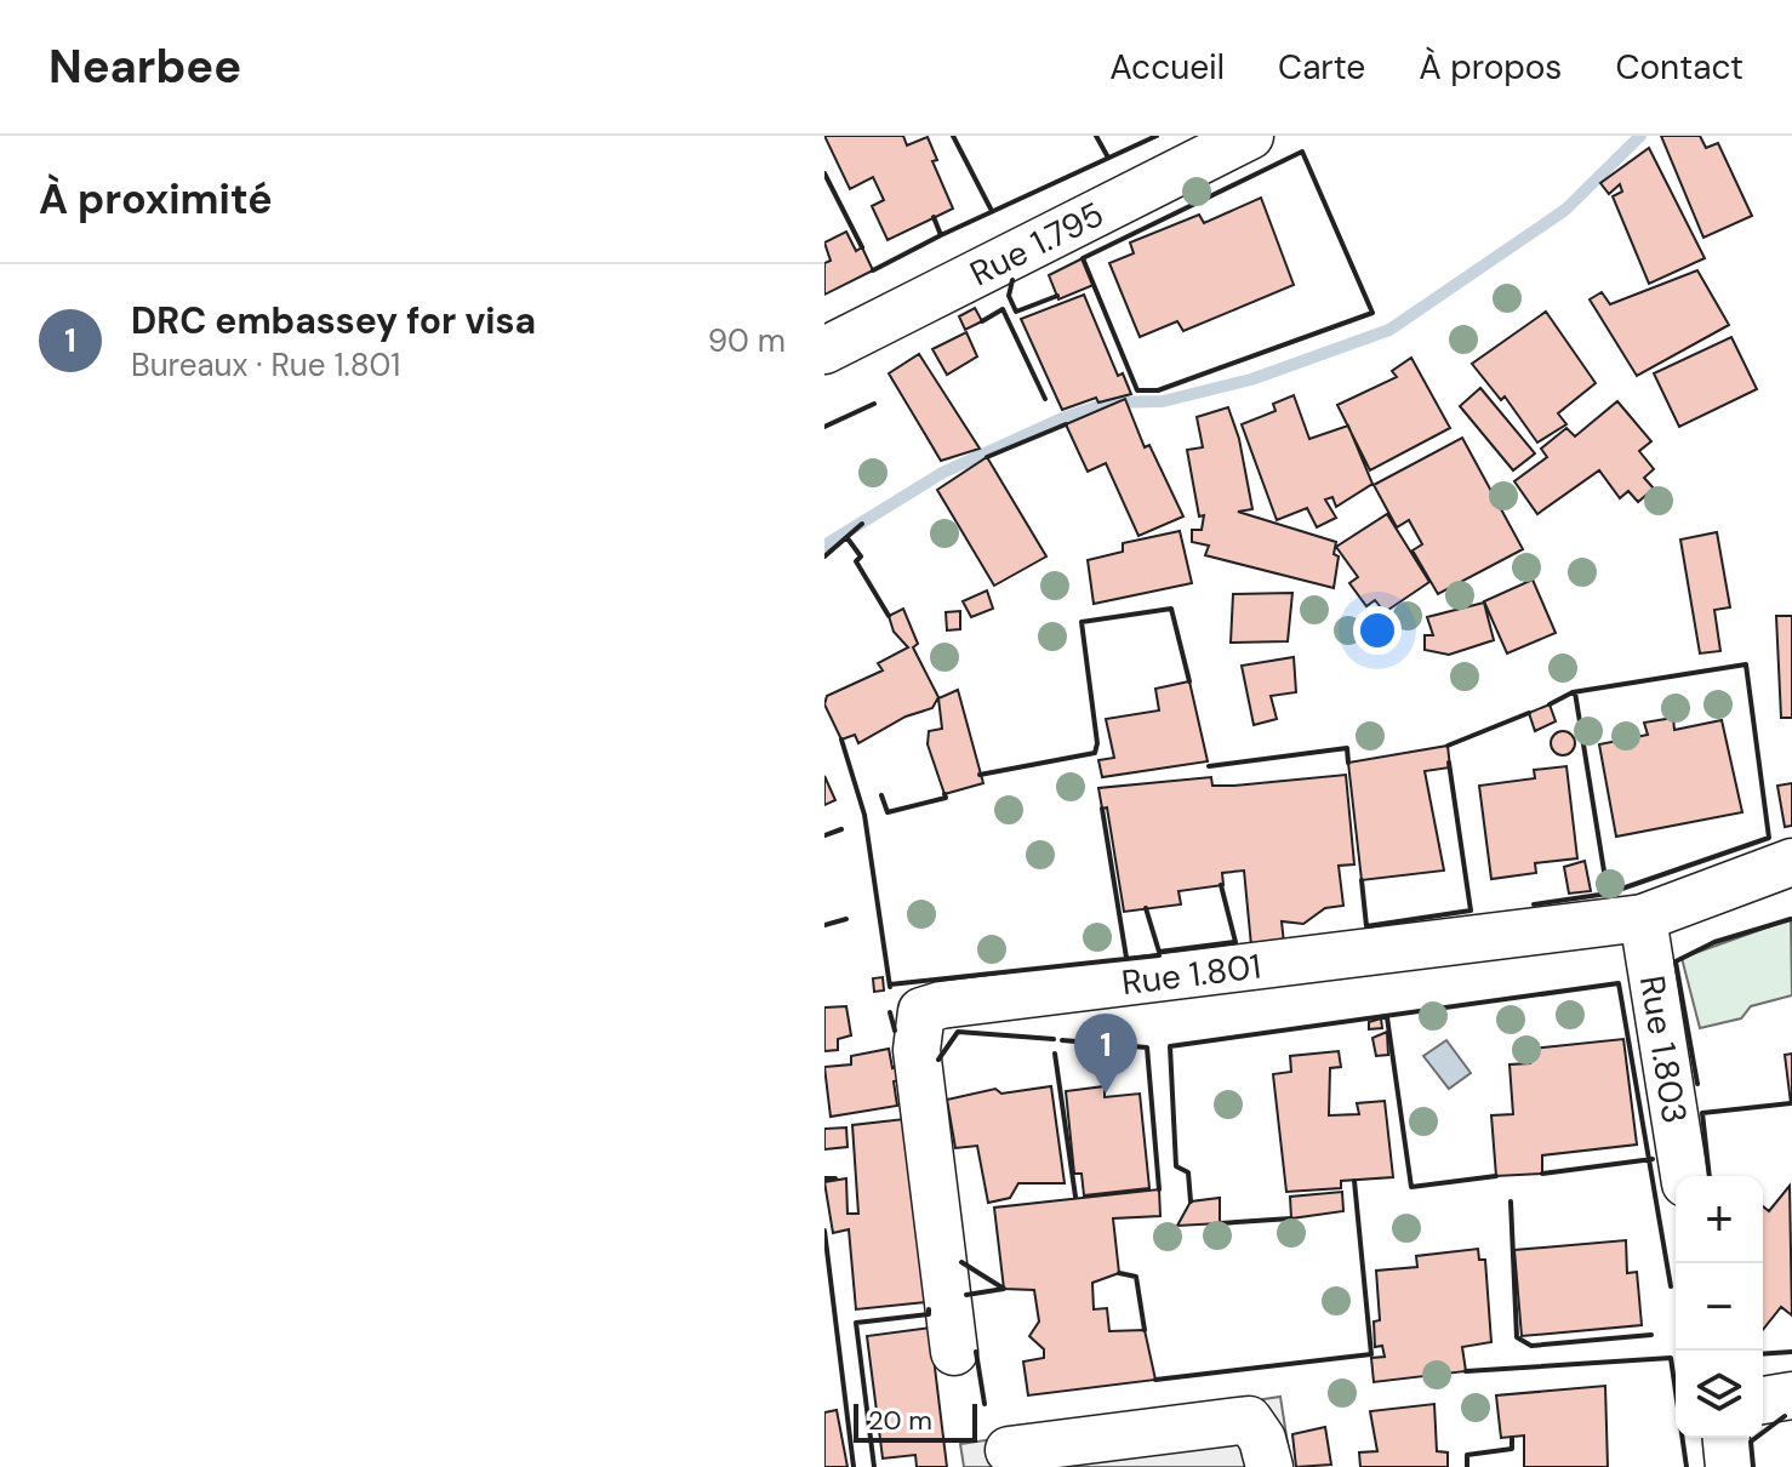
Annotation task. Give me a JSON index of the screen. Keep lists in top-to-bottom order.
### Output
{
  "streets": {
    "street": ["Rue 1.795", "Rue 1.801", "Rue 1.803"]
  },
  "crossings": [
    ["Rue 1.801", "Rue 1.803"]
  ],
  "scale_bar": "20 m",
  "page": {
    "header": "Nearbee",
    "nav": [
      "Accueil",
      "Carte",
      "À propos",
      "Contact"
    ],
    "heading": "À proximité",
    "list": [
      {
        "mark": "1",
        "name": "DRC embassey for visa",
        "note": "Bureaux · Rue 1.801",
        "value": "90 m"
      }
    ],
    "pins": "1",
    "map_buttons": ["+", "−"],
    "scale": "20 m"
  }
}
